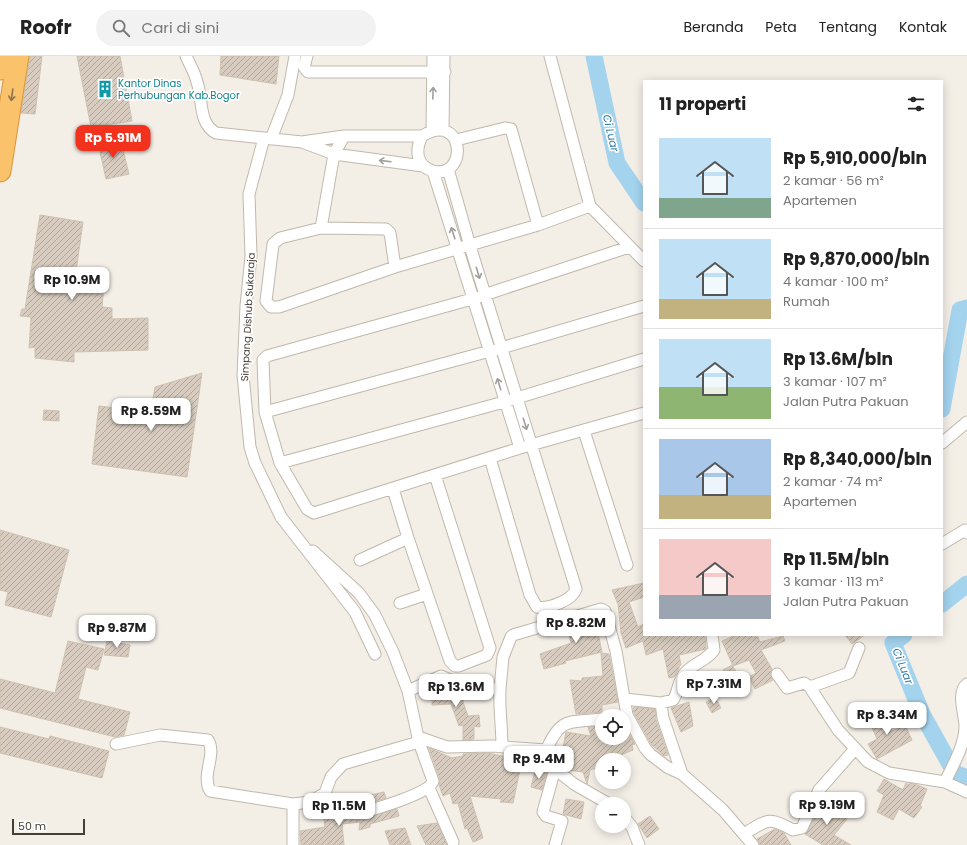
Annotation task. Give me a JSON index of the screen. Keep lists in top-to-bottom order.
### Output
{
  "streets": {
    "street": ["Simpang Dishub Sukaraja"]
  },
  "water": ["Ci Luar"],
  "places": {
    "building": ["Kantor Dinas Perhubungan Kab.Bogor"]
  },
  "scale_bar": "50 m",
  "page": {
    "header": "Roofr",
    "search": "Cari di sini",
    "nav": [
      "Beranda",
      "Peta",
      "Tentang",
      "Kontak"
    ],
    "heading": "11 properti",
    "price": [
      "Rp 5.91M",
      "Rp 10.9M",
      "Rp 8.59M",
      "Rp 8.82M",
      "Rp 9.87M",
      "Rp 7.31M",
      "Rp 13.6M",
      "Rp 8.34M",
      "Rp 9.4M",
      "Rp 9.19M",
      "Rp 11.5M"
    ],
    "list": [
      {
        "name": "Rp 5,910,000/bln",
        "note": "2 kamar · 56 m² · Apartemen"
      },
      {
        "name": "Rp 9,870,000/bln",
        "note": "4 kamar · 100 m² · Rumah"
      },
      {
        "name": "Rp 13.6M/bln",
        "note": "3 kamar · 107 m² · Jalan Putra Pakuan"
      },
      {
        "name": "Rp 8,340,000/bln",
        "note": "2 kamar · 74 m² · Apartemen"
      },
      {
        "name": "Rp 11.5M/bln",
        "note": "3 kamar · 113 m² · Jalan Putra Pakuan"
      }
    ],
    "map_buttons": ["+", "−"],
    "scale": "50 m"
  }
}
